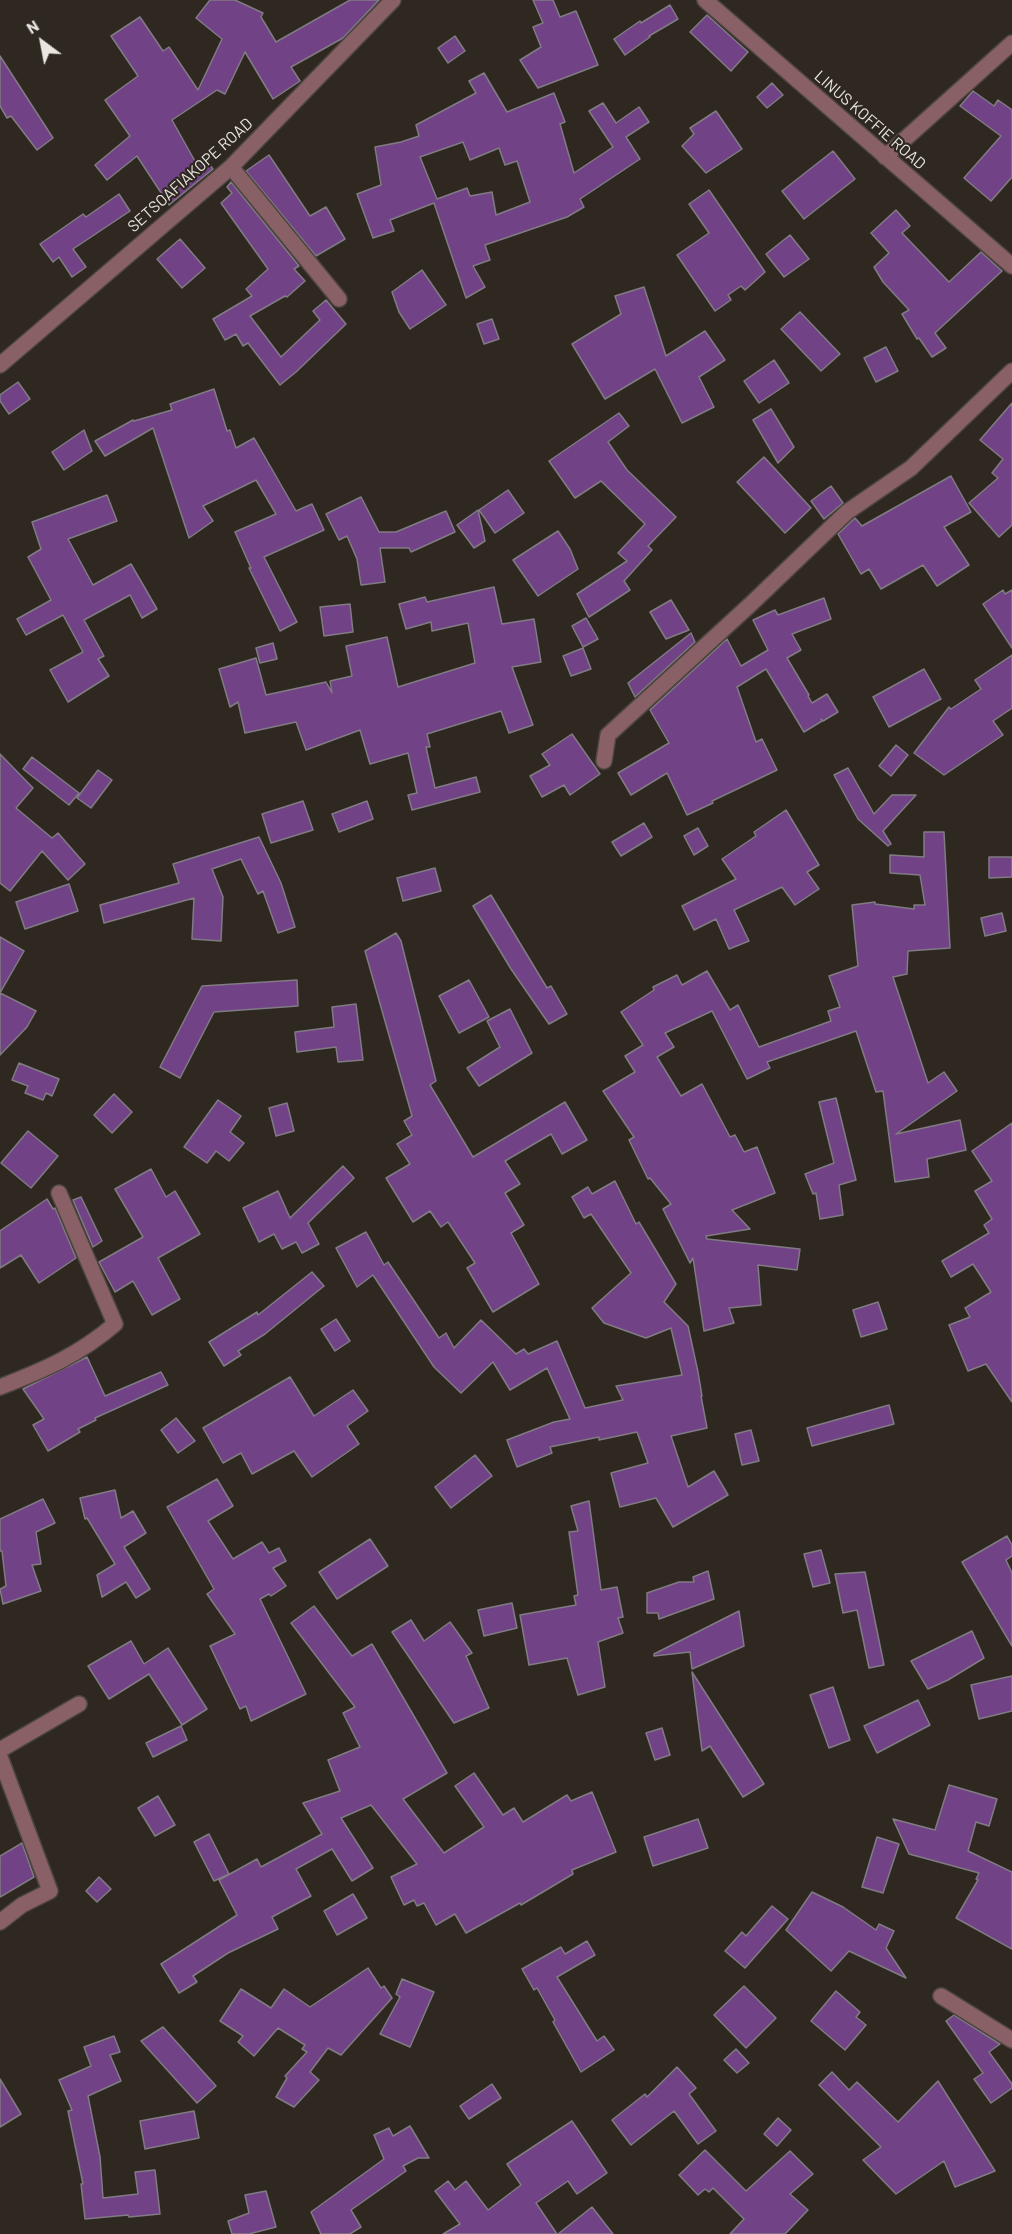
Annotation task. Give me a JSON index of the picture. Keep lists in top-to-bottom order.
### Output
{
  "streets": {
    "street": ["LINUS KOFFIE ROAD", "SETSOAFIAKOPE ROAD"]
  },
  "north": "top left"
}
